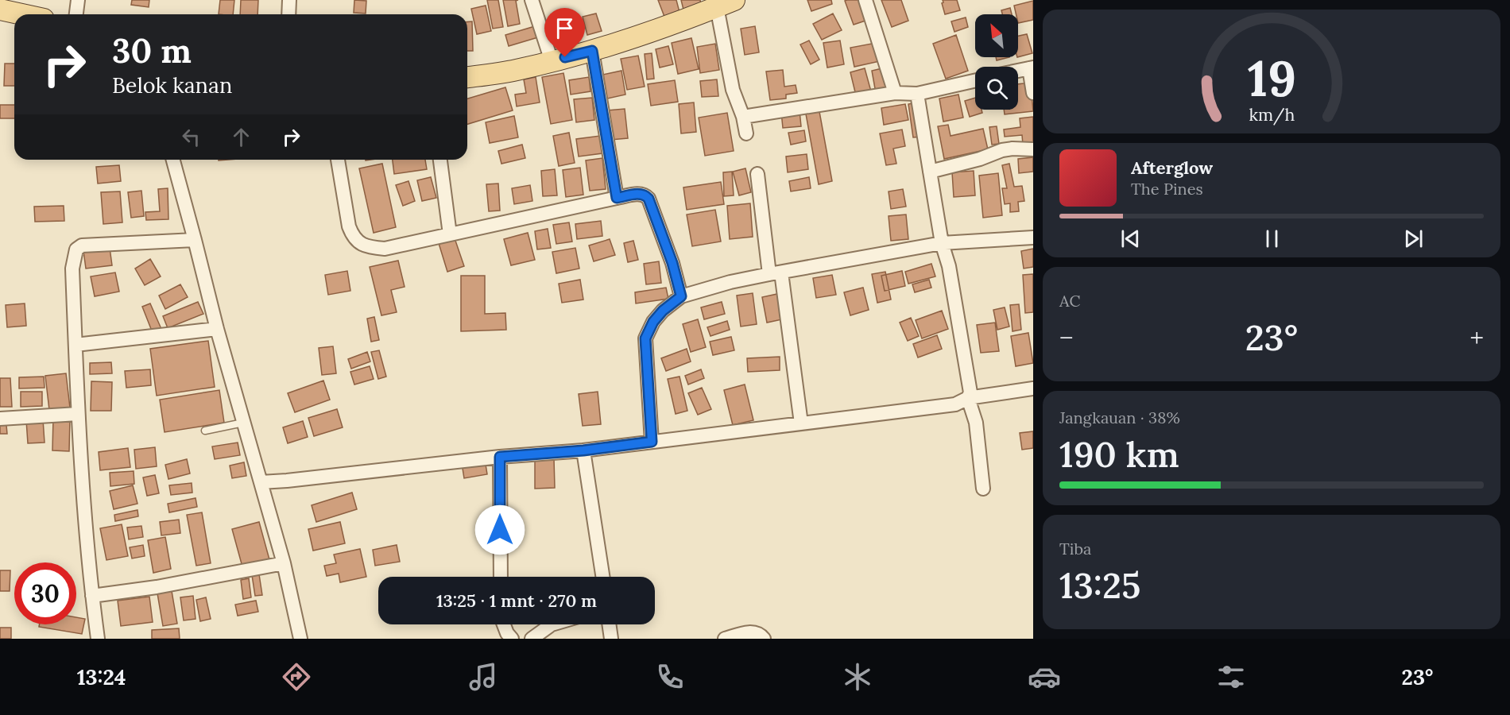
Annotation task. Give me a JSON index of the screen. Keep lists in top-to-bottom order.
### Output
{
  "north": "top left",
  "page": {
    "turn": ["30 m", "Belok kanan"],
    "song": ["Afterglow", "The Pines"],
    "tile": [
      "AC",
      ["Jangkauan · 38%", "190 km"],
      ["Tiba", "13:25"]
    ],
    "heat": ["−", "23°", "+"],
    "limit": "30",
    "trip": "13:25 · 1 mnt · 270 m",
    "tabs": ["13:24", "23°"],
    "gauge": ["19", "km/h"]
  }
}
